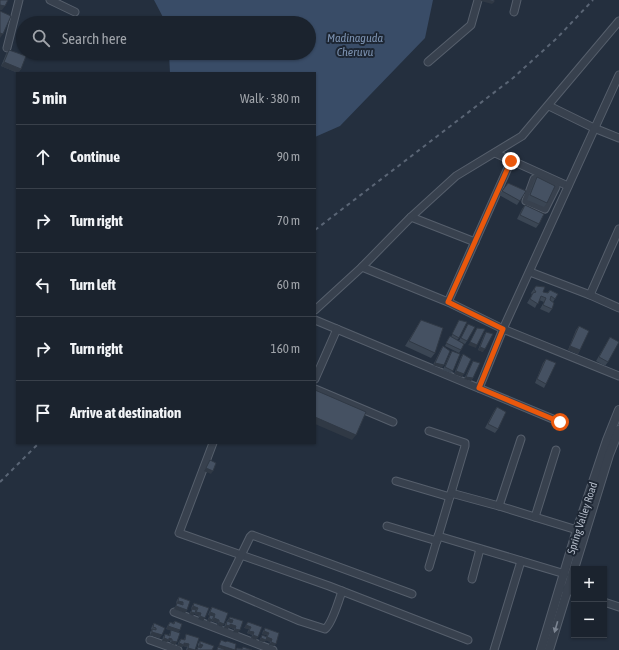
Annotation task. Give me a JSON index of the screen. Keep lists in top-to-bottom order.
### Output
{
  "streets": {
    "street": ["Spring Valley Road"]
  },
  "water": ["Madinaguda Cheruvu"],
  "page": {
    "search": "Search here",
    "heading": ["5 min", "Walk · 380 m"],
    "list": [
      ["Continue", "90 m"],
      ["Turn right", "70 m"],
      ["Turn left", "60 m"],
      ["Turn right", "160 m"],
      "Arrive at destination"
    ],
    "map_buttons": ["+", "−"]
  }
}
